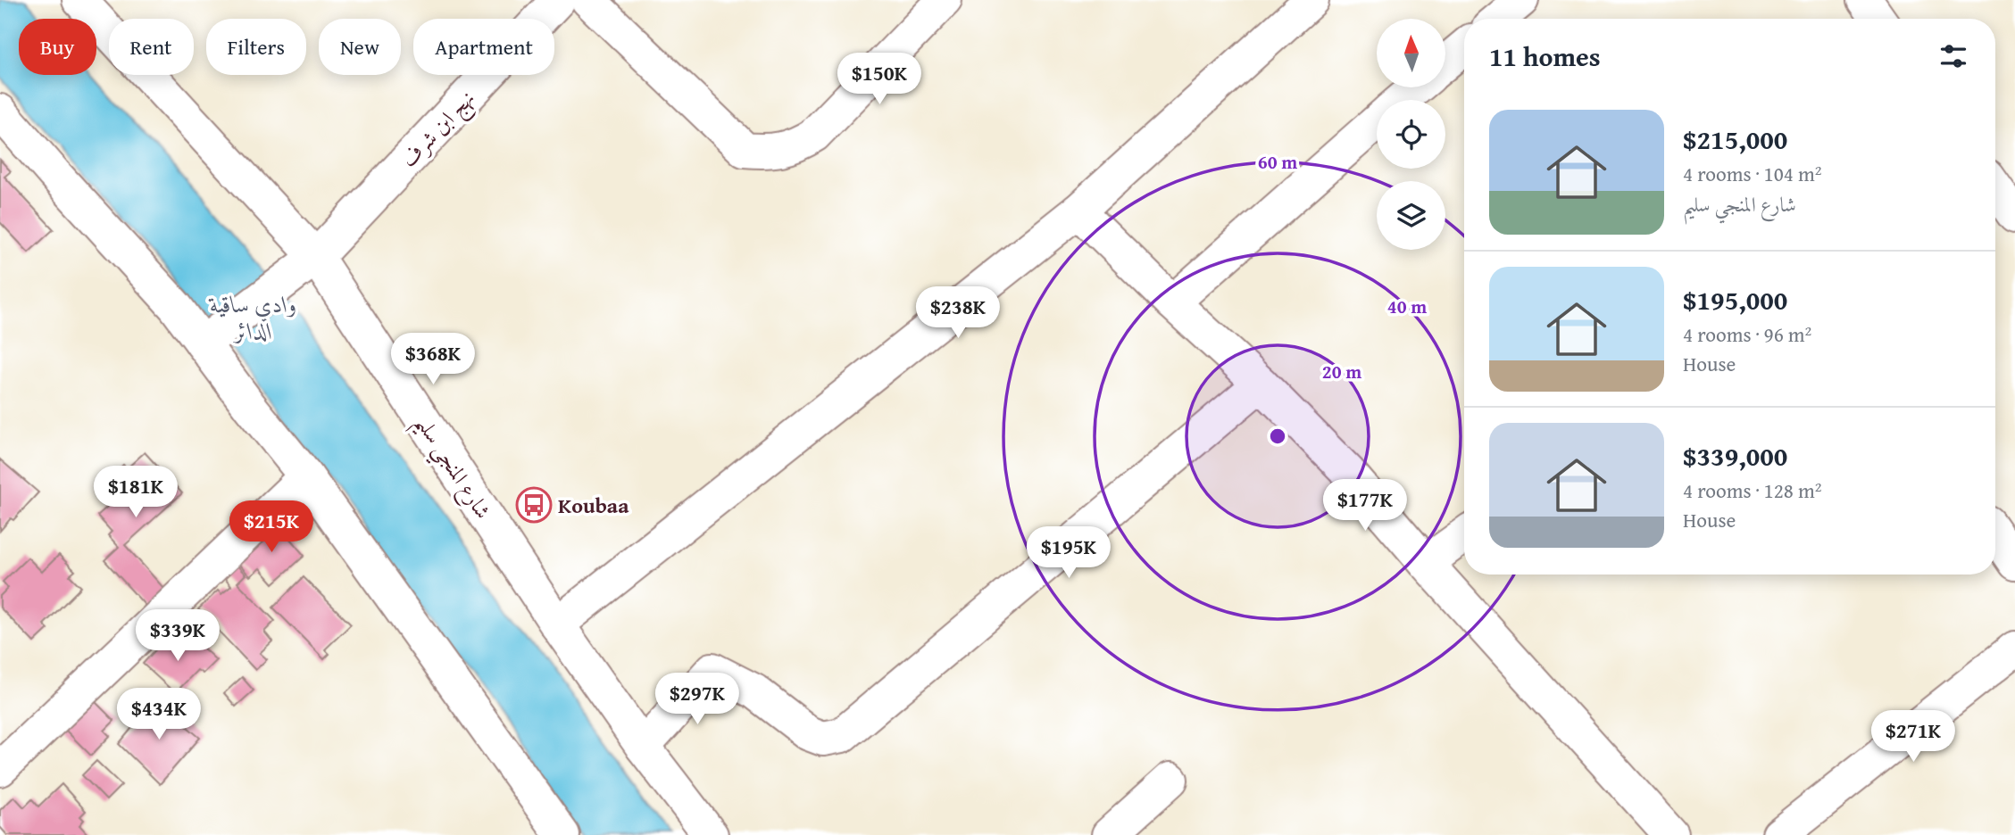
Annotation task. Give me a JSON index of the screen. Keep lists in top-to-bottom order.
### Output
{
  "streets": {
    "street": ["نهج ابن شرف", "شارع المنجي سليم"]
  },
  "crossings": [
    ["نهج ابن شرف", "شارع المنجي سليم"]
  ],
  "water": ["وادي ساقية الدائر"],
  "places": {
    "bus stop": ["Koubaa"]
  },
  "north": "top",
  "page": {
    "chip": [
      "Buy",
      "Rent",
      "Filters",
      "New",
      "Apartment"
    ],
    "heading": "11 homes",
    "price": [
      "$150K",
      "$238K",
      "$368K",
      "$181K",
      "$177K",
      "$215K",
      "$195K",
      "$339K",
      "$297K",
      "$434K",
      "$271K"
    ],
    "list": [
      {
        "name": "$215,000",
        "note": "4 rooms · 104 m² · شارع المنجي سليم"
      },
      {
        "name": "$195,000",
        "note": "4 rooms · 96 m² · House"
      },
      {
        "name": "$339,000",
        "note": "4 rooms · 128 m² · House"
      }
    ]
  },
  "rings": ["60 m", "40 m", "20 m"]
}
